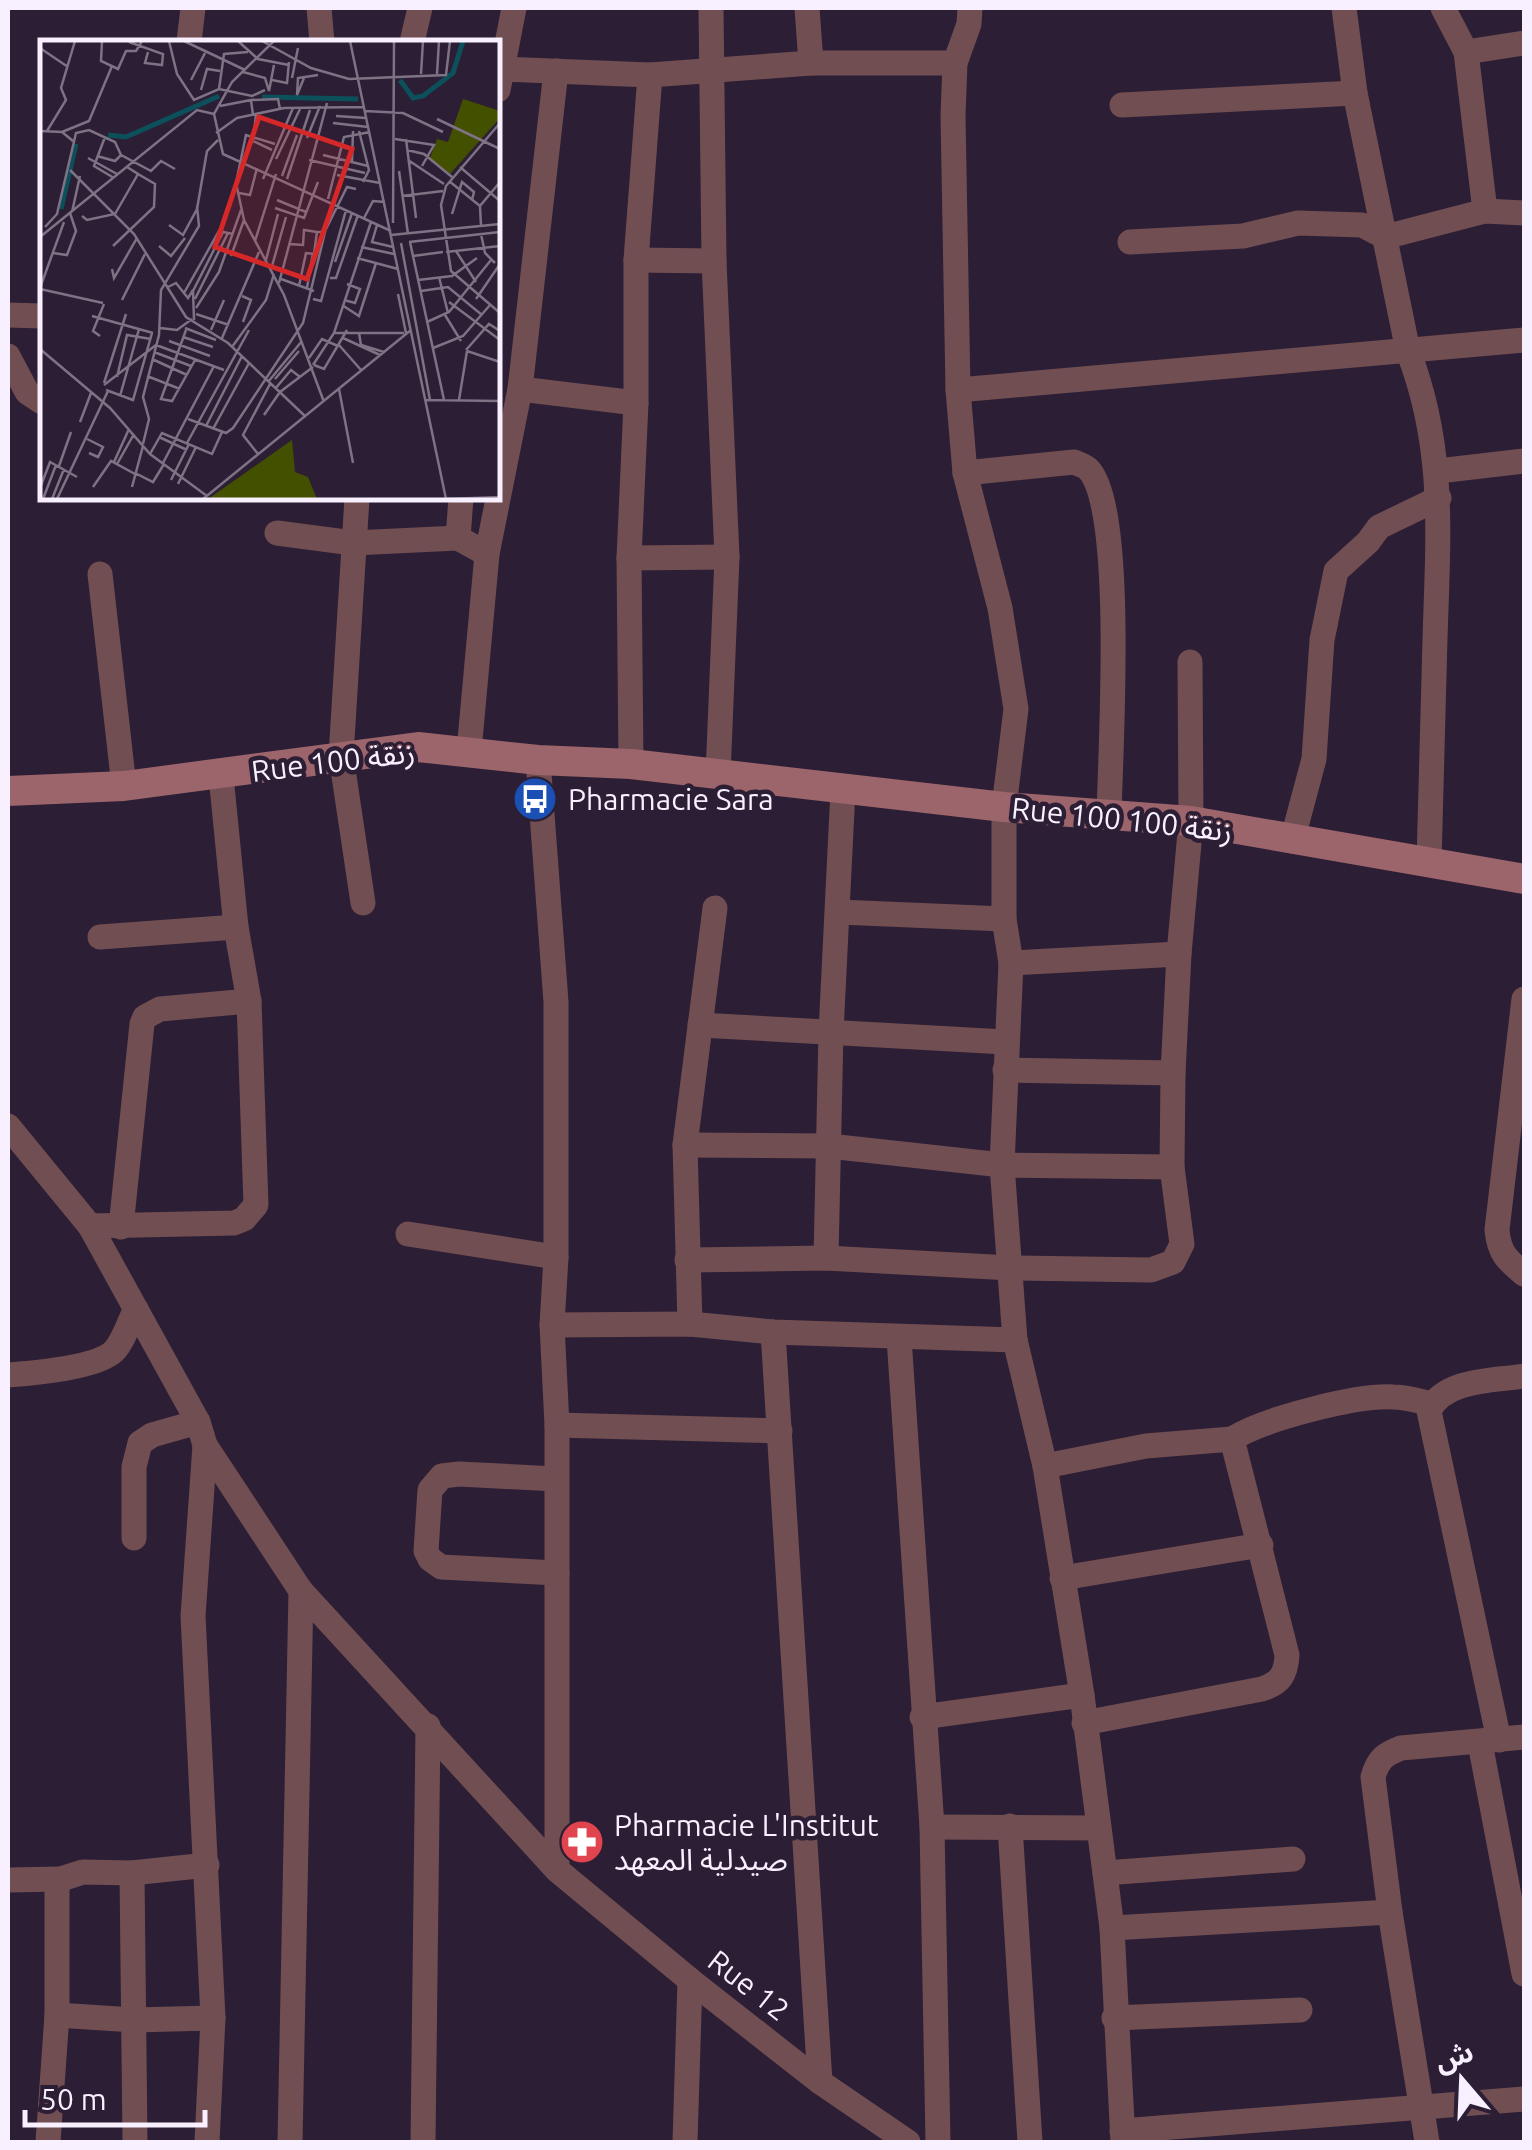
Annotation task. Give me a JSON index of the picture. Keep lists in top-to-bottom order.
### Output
{
  "streets": {
    "street": ["Rue 100 زنقة", "Rue 100 زنقة 100", "Rue 12"]
  },
  "crossings": [
    ["Rue 100 زنقة", "Rue 100 زنقة 100"]
  ],
  "places": {
    "bus stop": ["Pharmacie Sara"],
    "pharmacy": ["Pharmacie L'Institut صيدلية المعهد"]
  },
  "scale_bar": "50 m",
  "north": "top"
}
